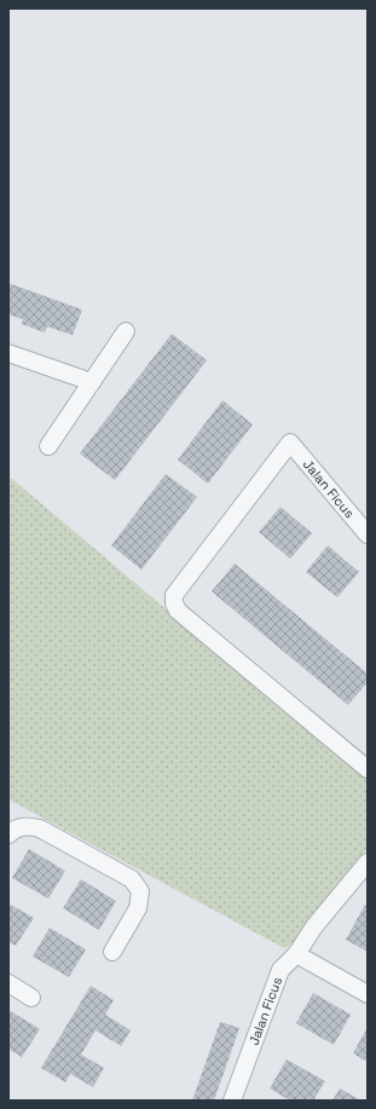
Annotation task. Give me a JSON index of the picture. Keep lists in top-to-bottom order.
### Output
{
  "streets": {
    "street": ["Jalan Ficus"]
  }
}
